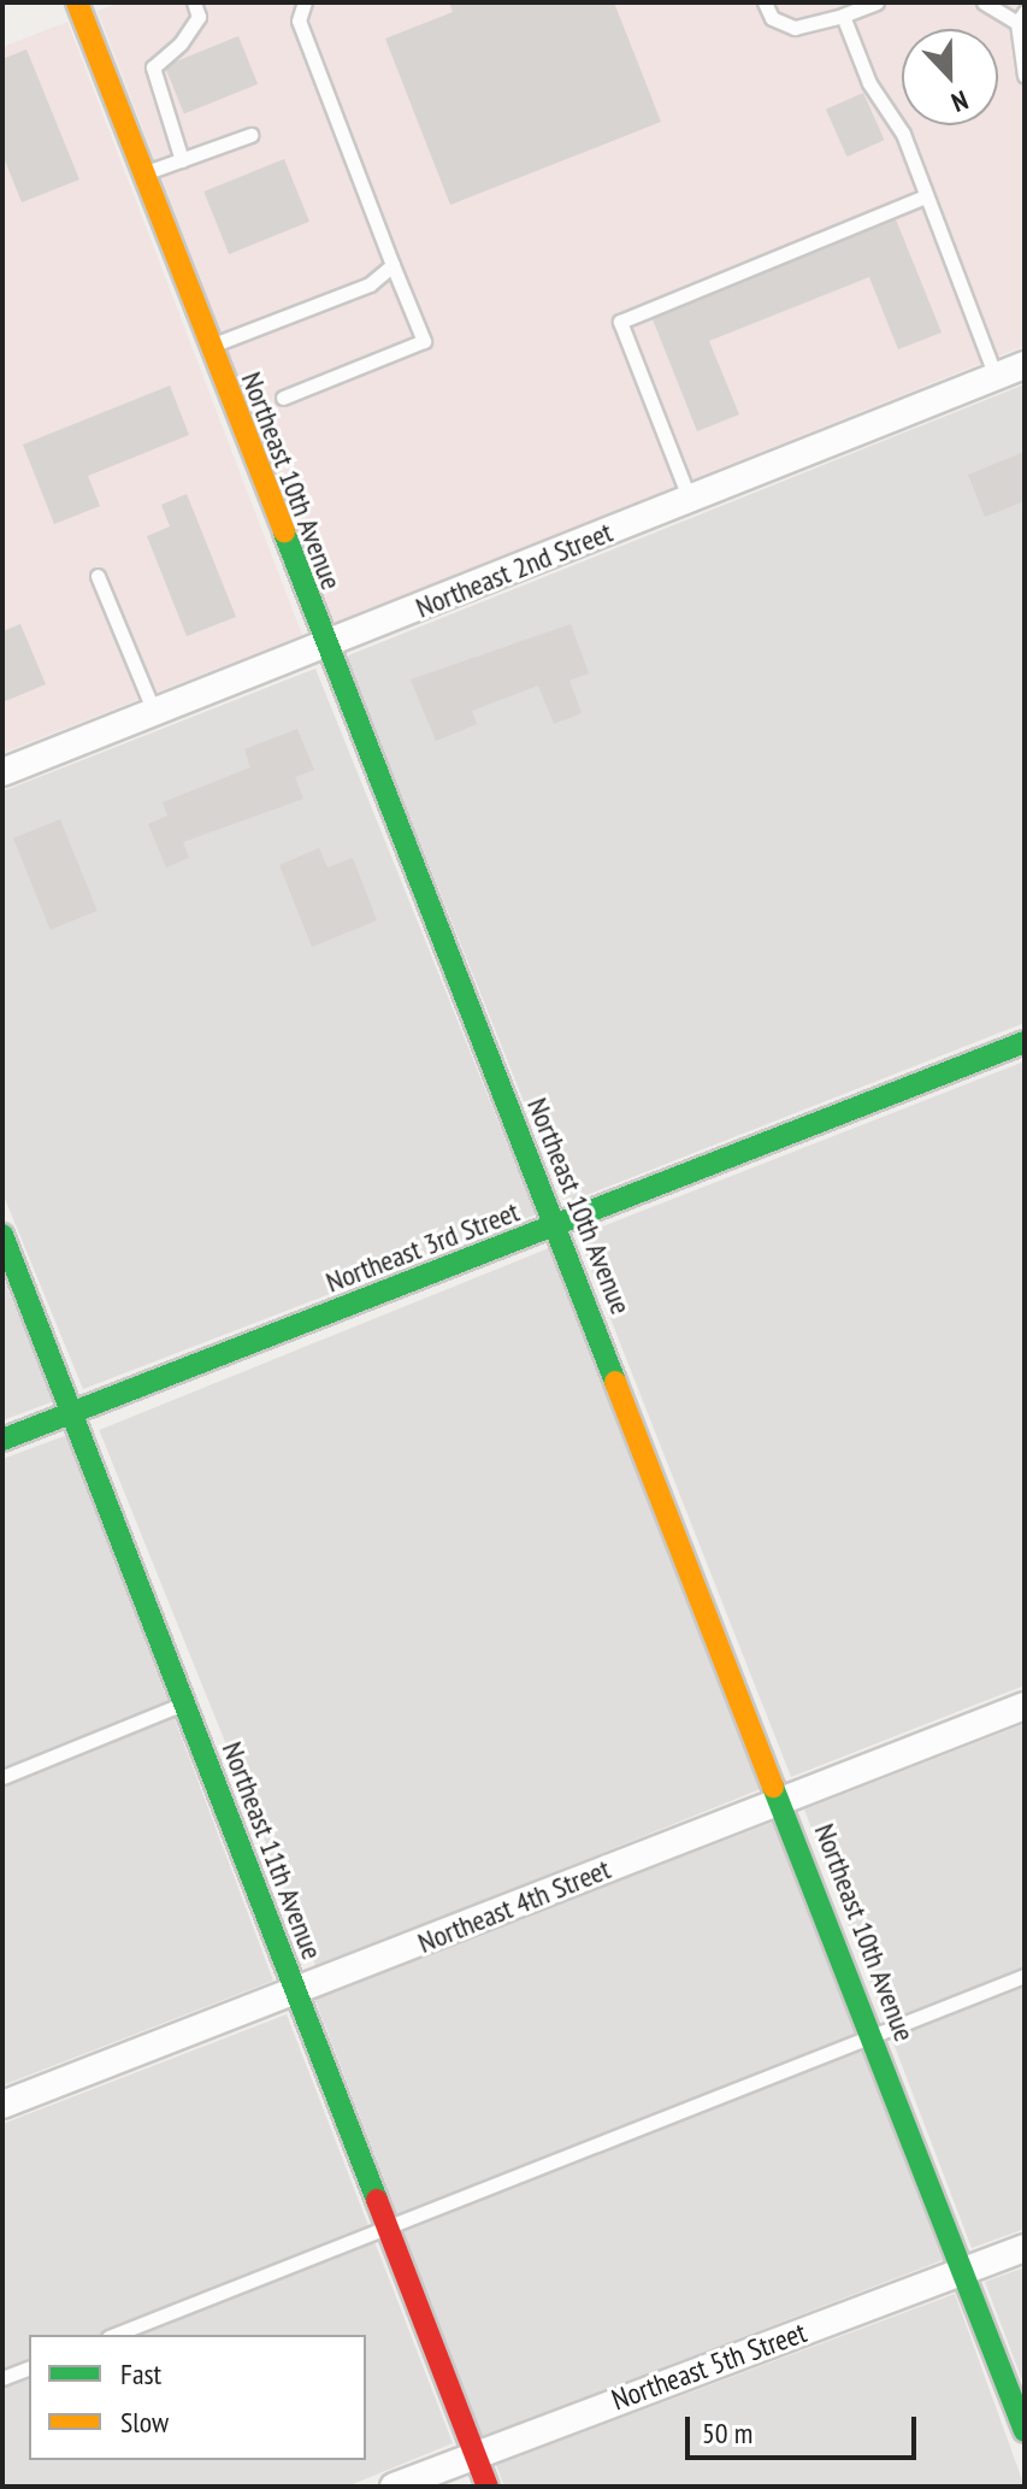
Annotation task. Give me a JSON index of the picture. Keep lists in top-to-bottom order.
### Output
{
  "streets": {
    "street": [
      "Northeast 10th Avenue",
      "Northeast 2nd Street",
      "Northeast 3rd Street",
      "Northeast 11th Avenue",
      "Northeast 4th Street",
      "Northeast 5th Street"
    ]
  },
  "crossings": [
    ["Northeast 10th Avenue", "Northeast 2nd Street"],
    ["Northeast 10th Avenue", "Northeast 3rd Street"],
    ["Northeast 10th Avenue", "Northeast 4th Street"],
    ["Northeast 10th Avenue", "Northeast 5th Street"],
    ["Northeast 3rd Street", "Northeast 11th Avenue"],
    ["Northeast 11th Avenue", "Northeast 4th Street"],
    ["Northeast 11th Avenue", "Northeast 5th Street"]
  ],
  "legend": ["Fast", "Slow"],
  "scale_bar": "50 m",
  "north": "bottom"
}
